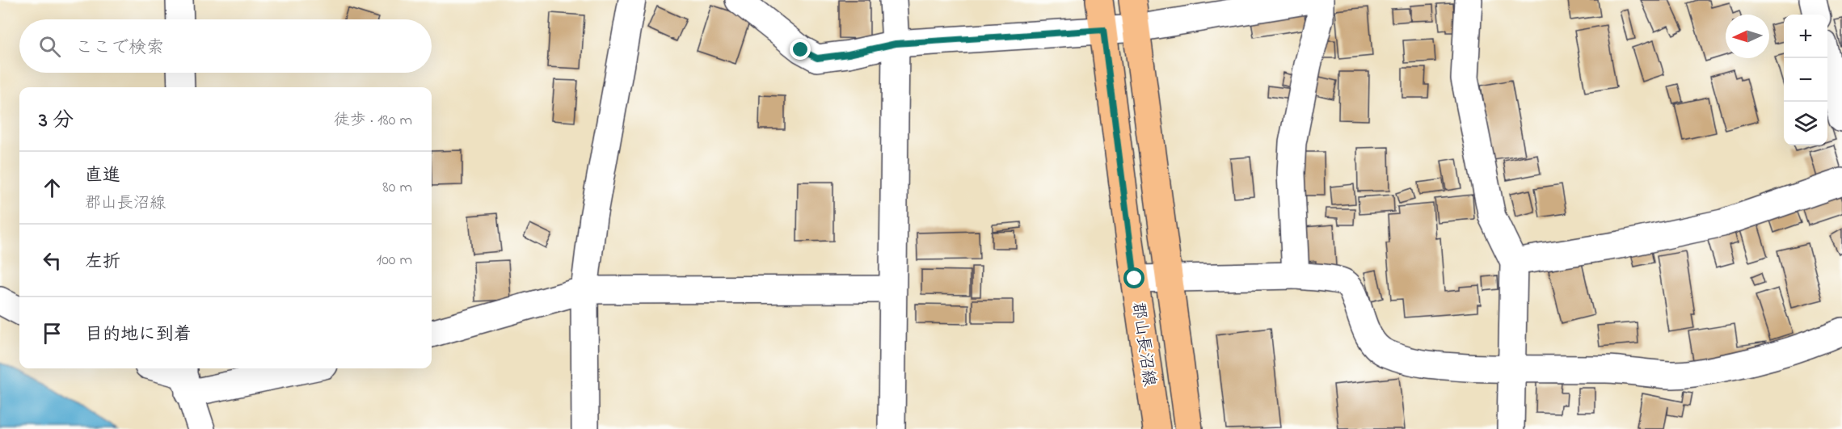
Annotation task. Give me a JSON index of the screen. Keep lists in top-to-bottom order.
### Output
{
  "streets": {
    "main road": ["郡山長沼線"]
  },
  "north": "left",
  "page": {
    "map_buttons": ["+", "−"],
    "search": "ここで検索",
    "heading": ["3 分", "徒歩 · 180 m"],
    "list": [
      ["直進", "郡山長沼線", "80 m"],
      ["左折", "100 m"],
      "目的地に到着"
    ]
  }
}
